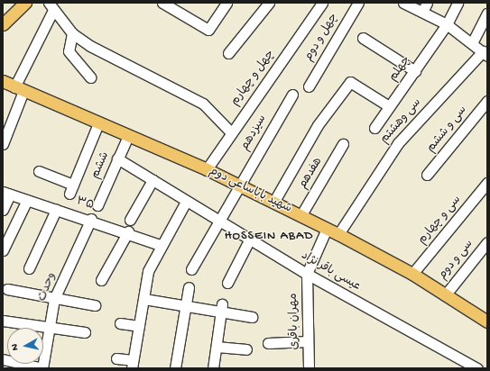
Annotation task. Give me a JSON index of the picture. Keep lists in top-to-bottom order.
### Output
{
  "streets": {
    "main road": ["شهید باباساعی دوم"],
    "street": [
      "چهل و دوم",
      "چهلم",
      "چهل و چهارم",
      "سی وهشتم",
      "سی و ششم",
      "سیزدهم",
      "ششم",
      "هفدهم",
      "۳۵",
      "سی و چهارم",
      "سی و دوم",
      "عیسی باقر نژاد",
      "وحدت",
      "مهران باقری"
    ]
  },
  "crossings": [
    ["چهل و چهارم", "شهید باباساعی دوم"],
    ["سی وهشتم", "شهید باباساعی دوم"],
    ["سیزدهم", "شهید باباساعی دوم"],
    ["سیزدهم", "عیسی باقر نژاد"],
    ["ششم", "شهید باباساعی دوم"],
    ["ششم", "عیسی باقر نژاد"],
    ["هفدهم", "شهید باباساعی دوم"],
    ["شهید باباساعی دوم", "سی و چهارم"],
    ["شهید باباساعی دوم", "سی و دوم"],
    ["۳۵", "وحدت"],
    ["عیسی باقر نژاد", "مهران باقری"]
  ],
  "districts": ["HOSSEIN ABAD"],
  "north": "left"
}
